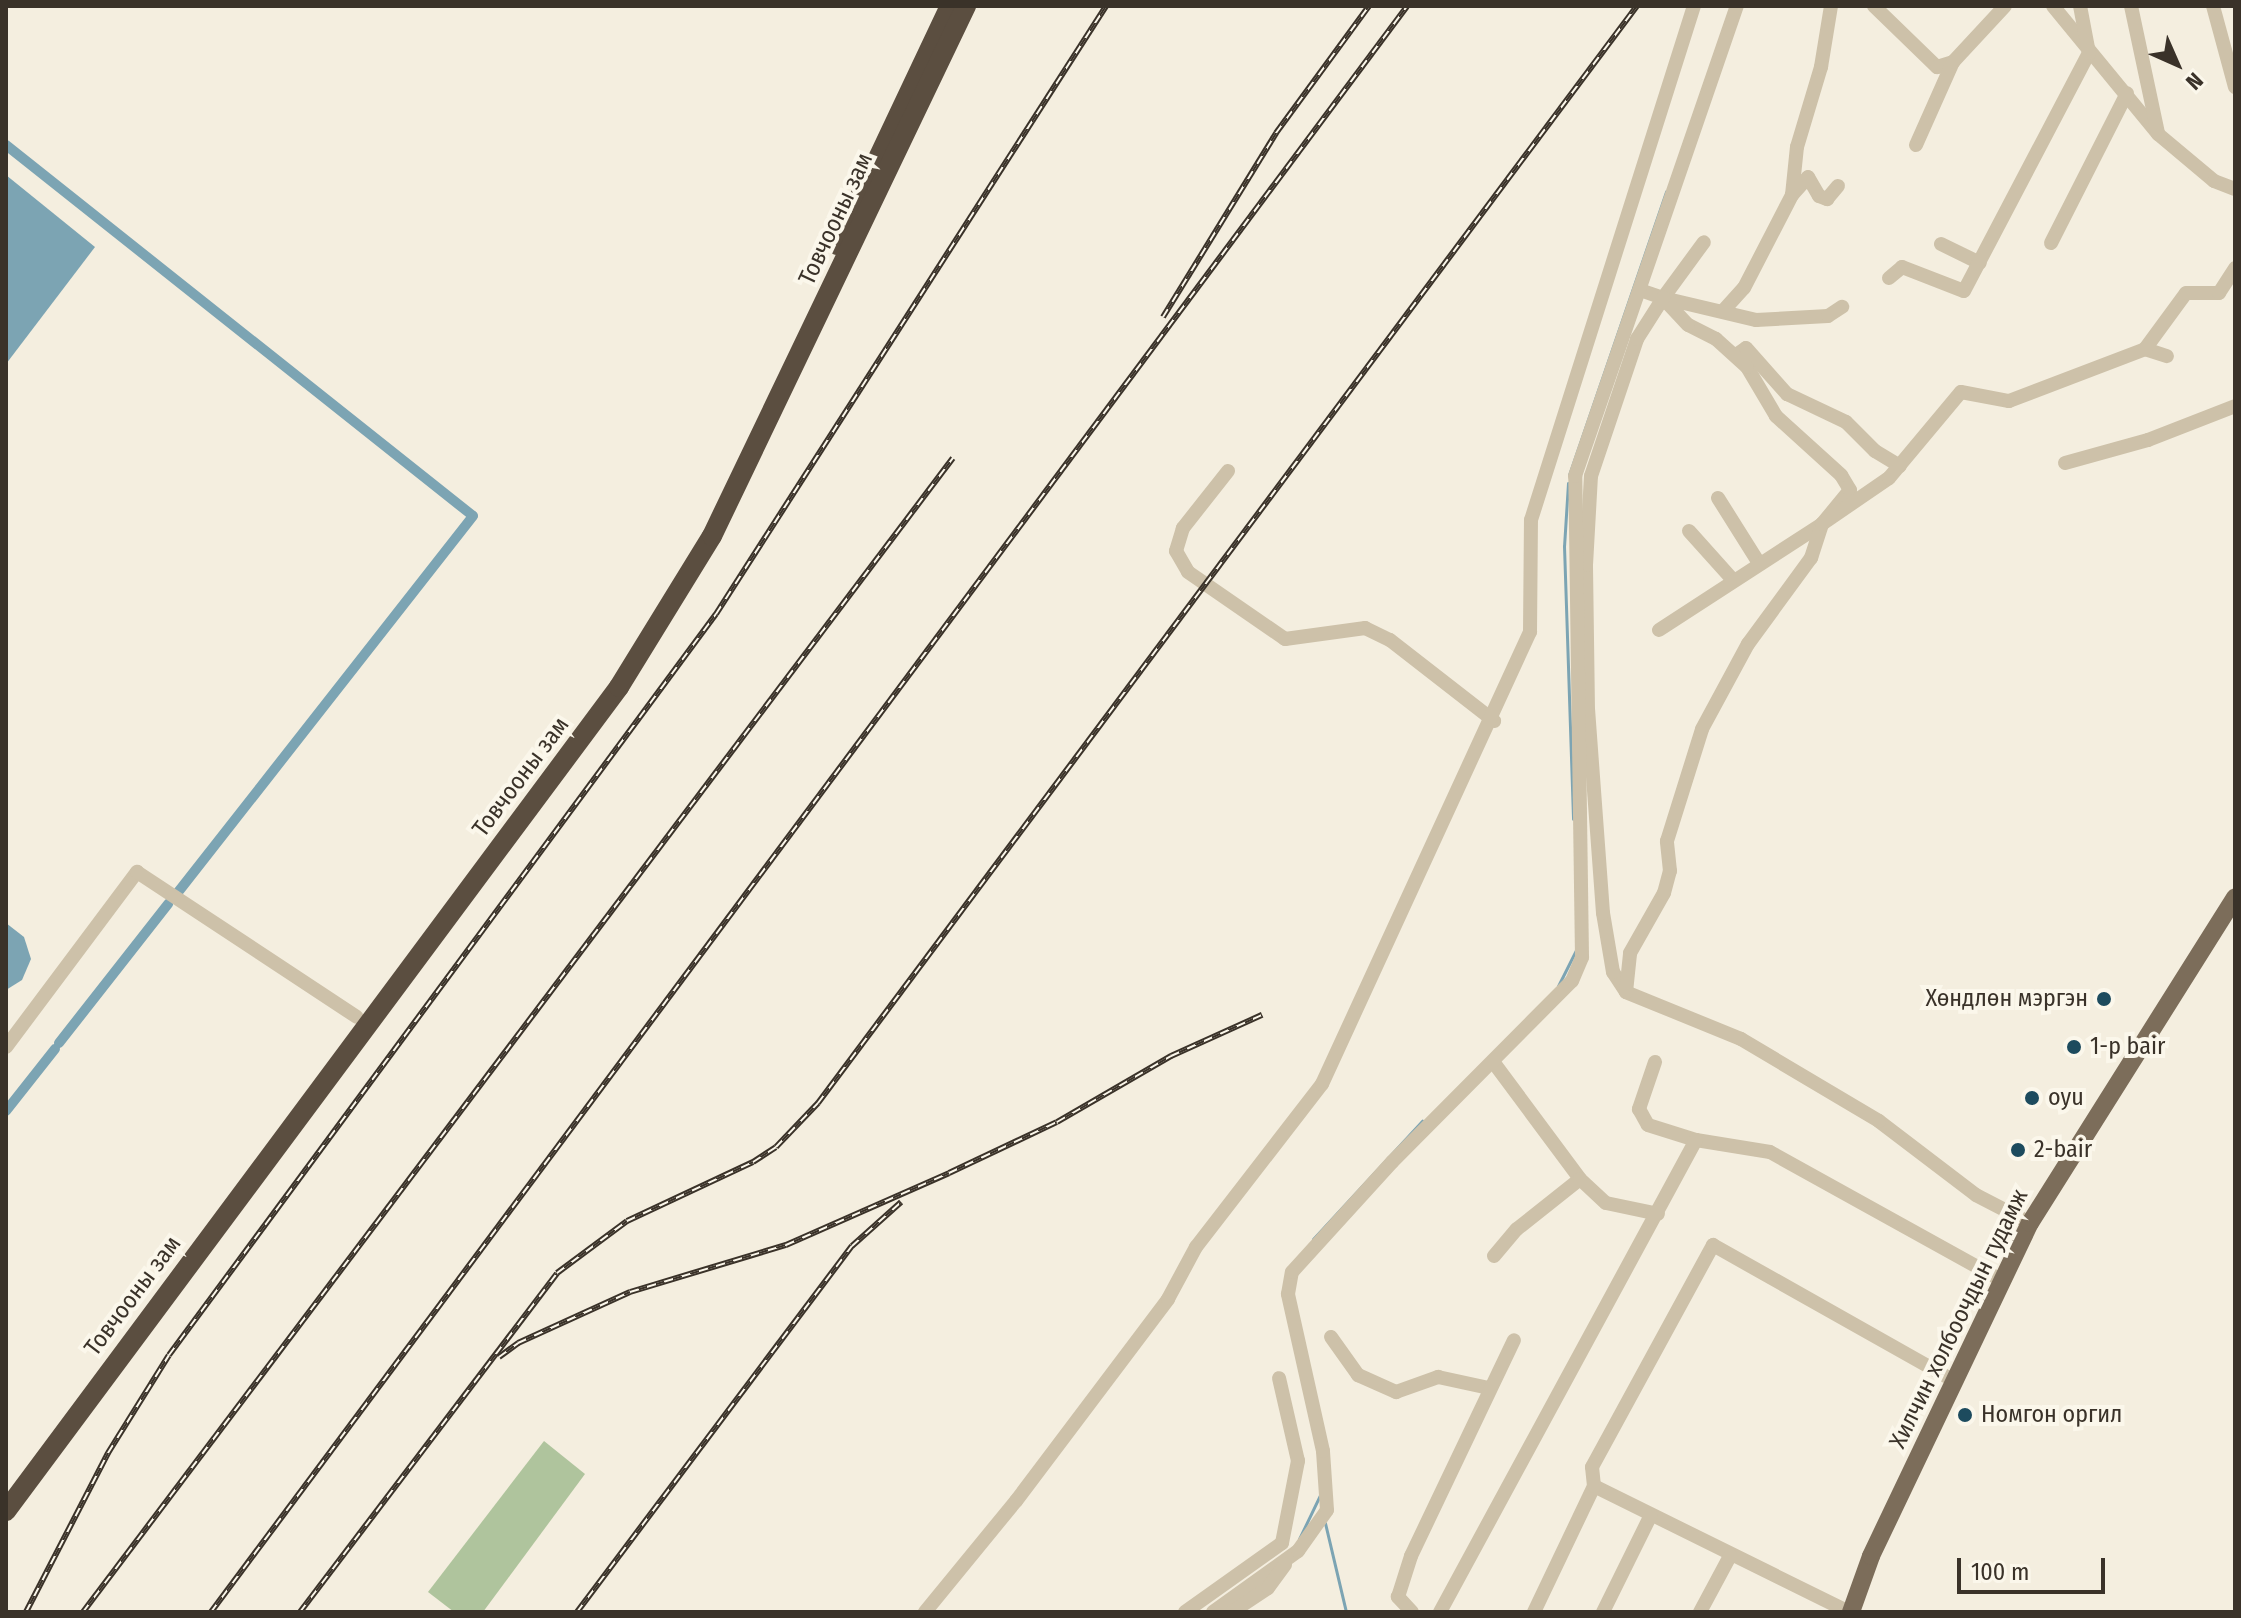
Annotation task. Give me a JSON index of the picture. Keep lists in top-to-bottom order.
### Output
{
  "streets": {
    "highway": ["Товчооны зам"],
    "main road": ["Хилчин холбоочдын гудамж"]
  },
  "places": [
    "Хөндлөн мэргэн",
    "1-p bair",
    "oyu",
    "2-bair",
    "Номгон оргил"
  ],
  "scale_bar": "100 m",
  "north": "bottom right"
}
